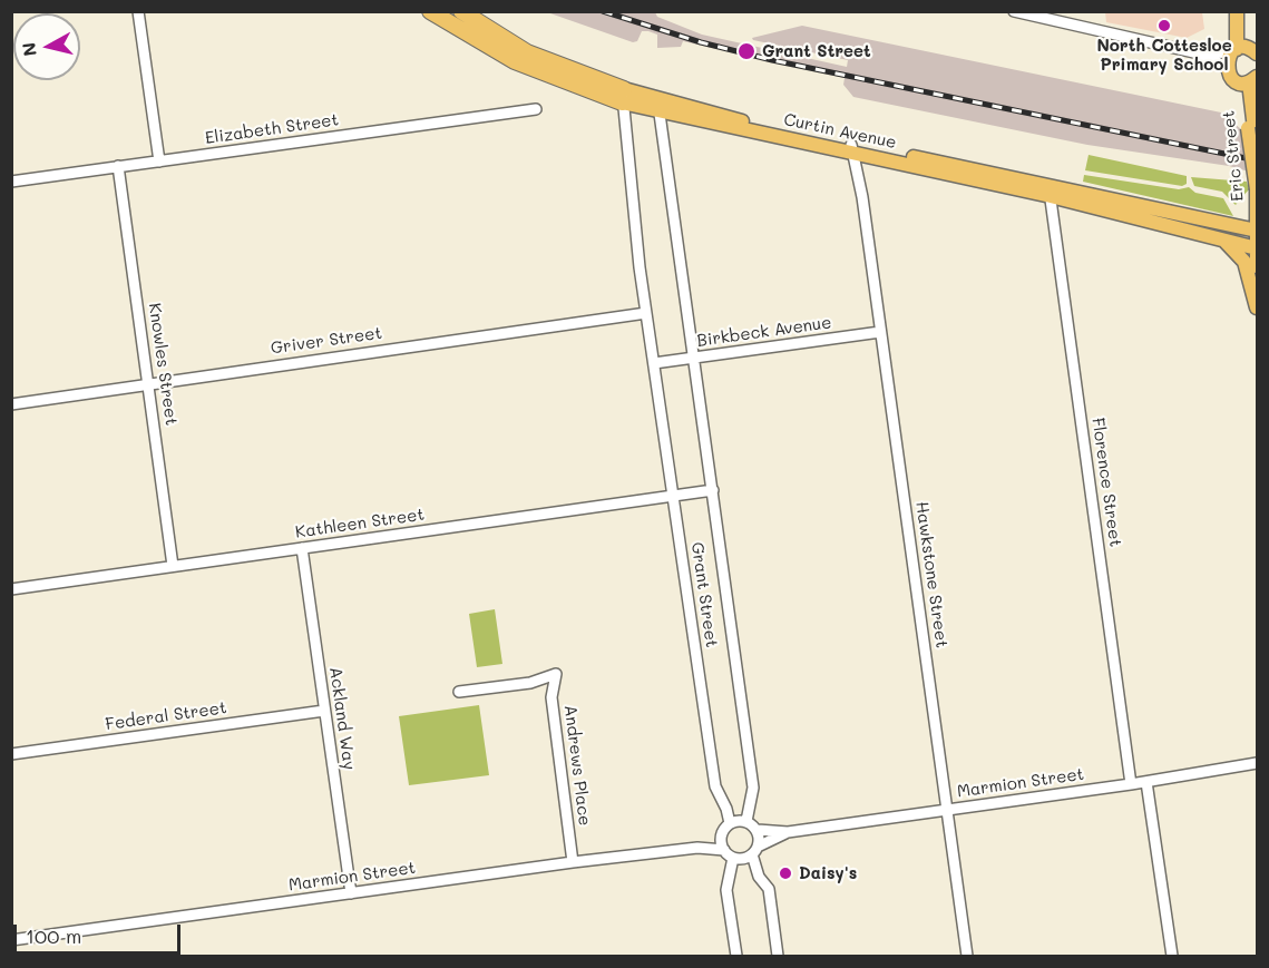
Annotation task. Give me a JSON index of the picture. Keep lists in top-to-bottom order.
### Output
{
  "streets": {
    "highway": ["Curtin Avenue"],
    "main road": ["Eric Street"],
    "street": [
      "Elizabeth Street",
      "Birkbeck Avenue",
      "Griver Street",
      "Knowles Street",
      "Florence Street",
      "Kathleen Street",
      "Hawkstone Street",
      "Grant Street",
      "Federal Street",
      "Ackland Way",
      "Andrews Place",
      "Marmion Street"
    ]
  },
  "crossings": [
    ["Elizabeth Street", "Knowles Street"],
    ["Curtin Avenue", "Eric Street"],
    ["Curtin Avenue", "Florence Street"],
    ["Curtin Avenue", "Hawkstone Street"],
    ["Curtin Avenue", "Grant Street"],
    ["Birkbeck Avenue", "Hawkstone Street"],
    ["Birkbeck Avenue", "Grant Street"],
    ["Griver Street", "Knowles Street"],
    ["Griver Street", "Grant Street"],
    ["Knowles Street", "Kathleen Street"],
    ["Florence Street", "Marmion Street"],
    ["Kathleen Street", "Grant Street"],
    ["Kathleen Street", "Ackland Way"],
    ["Hawkstone Street", "Marmion Street"],
    ["Grant Street", "Marmion Street"],
    ["Federal Street", "Ackland Way"],
    ["Ackland Way", "Marmion Street"],
    ["Andrews Place", "Marmion Street"]
  ],
  "places": ["North Cottesloe Primary School", "Grant Street", "Daisy's"],
  "scale_bar": "100 m",
  "north": "left"
}
